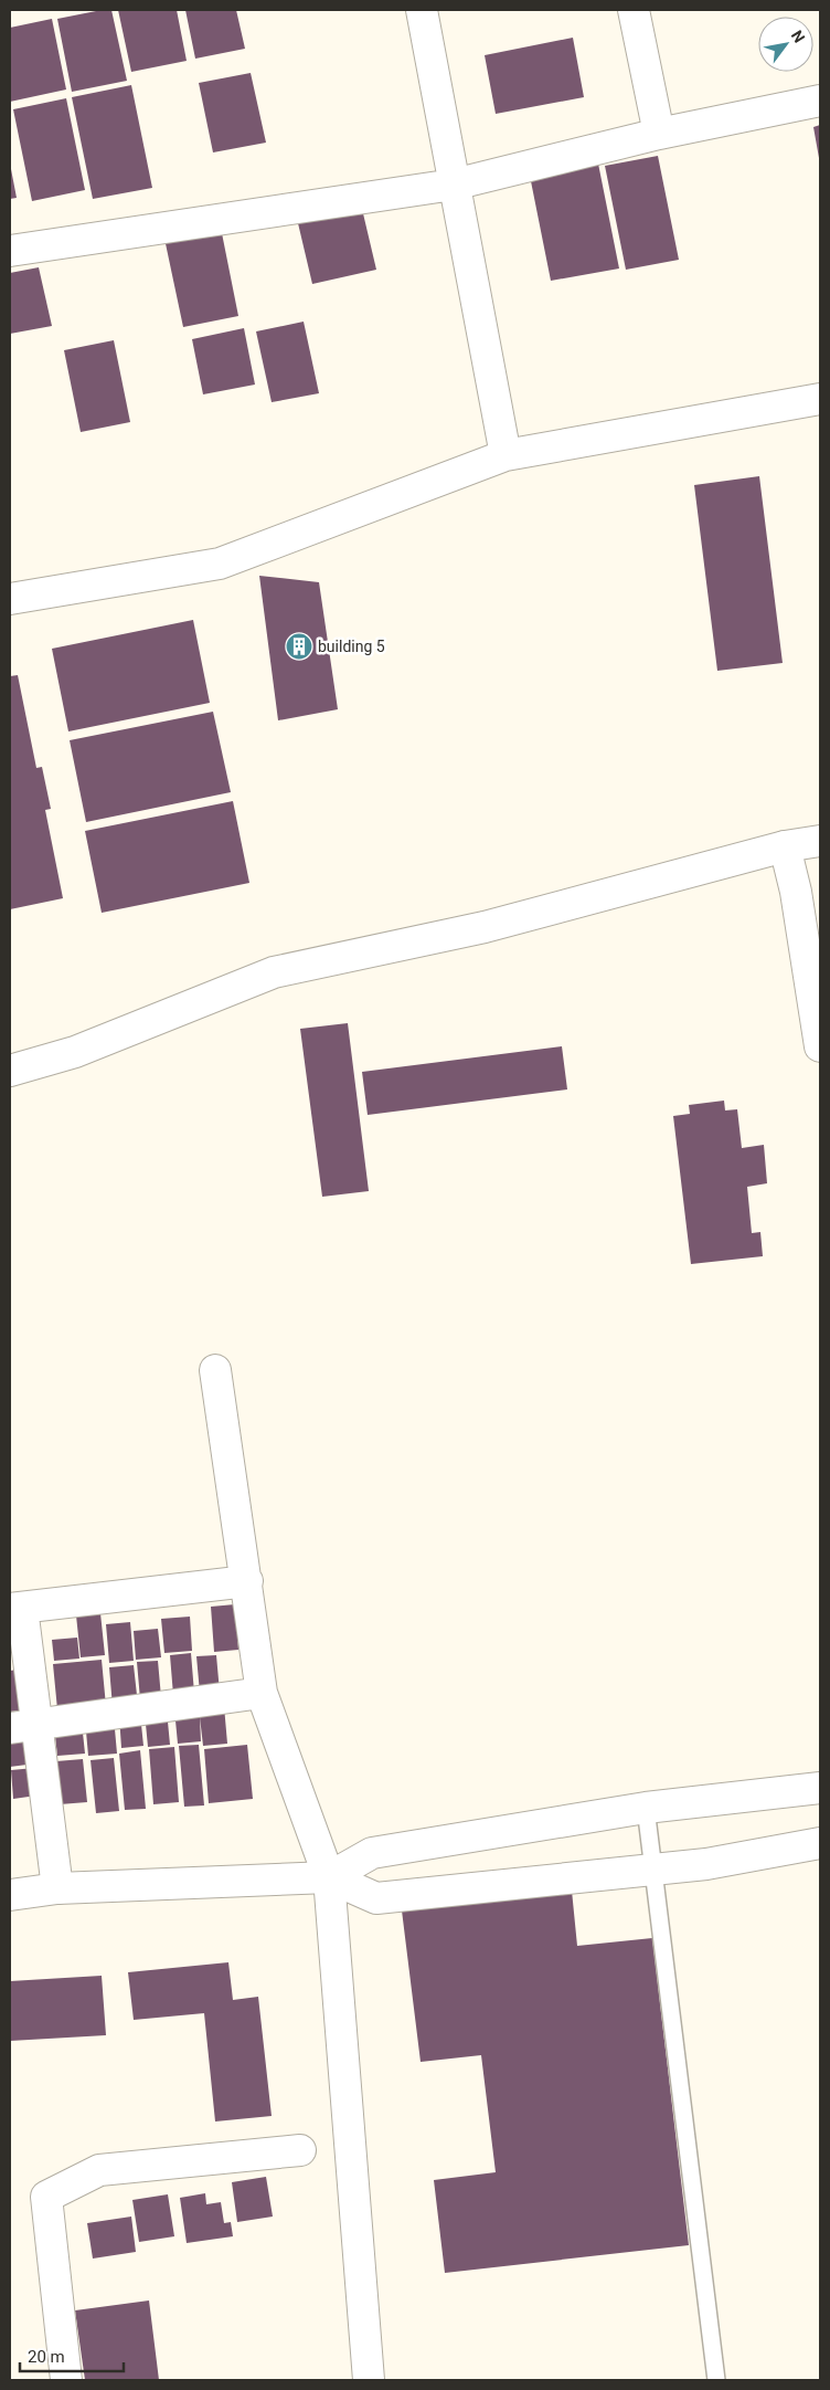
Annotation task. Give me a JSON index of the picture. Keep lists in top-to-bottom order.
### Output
{
  "places": {
    "building": ["building 5"]
  },
  "scale_bar": "20 m",
  "north": "top right"
}
